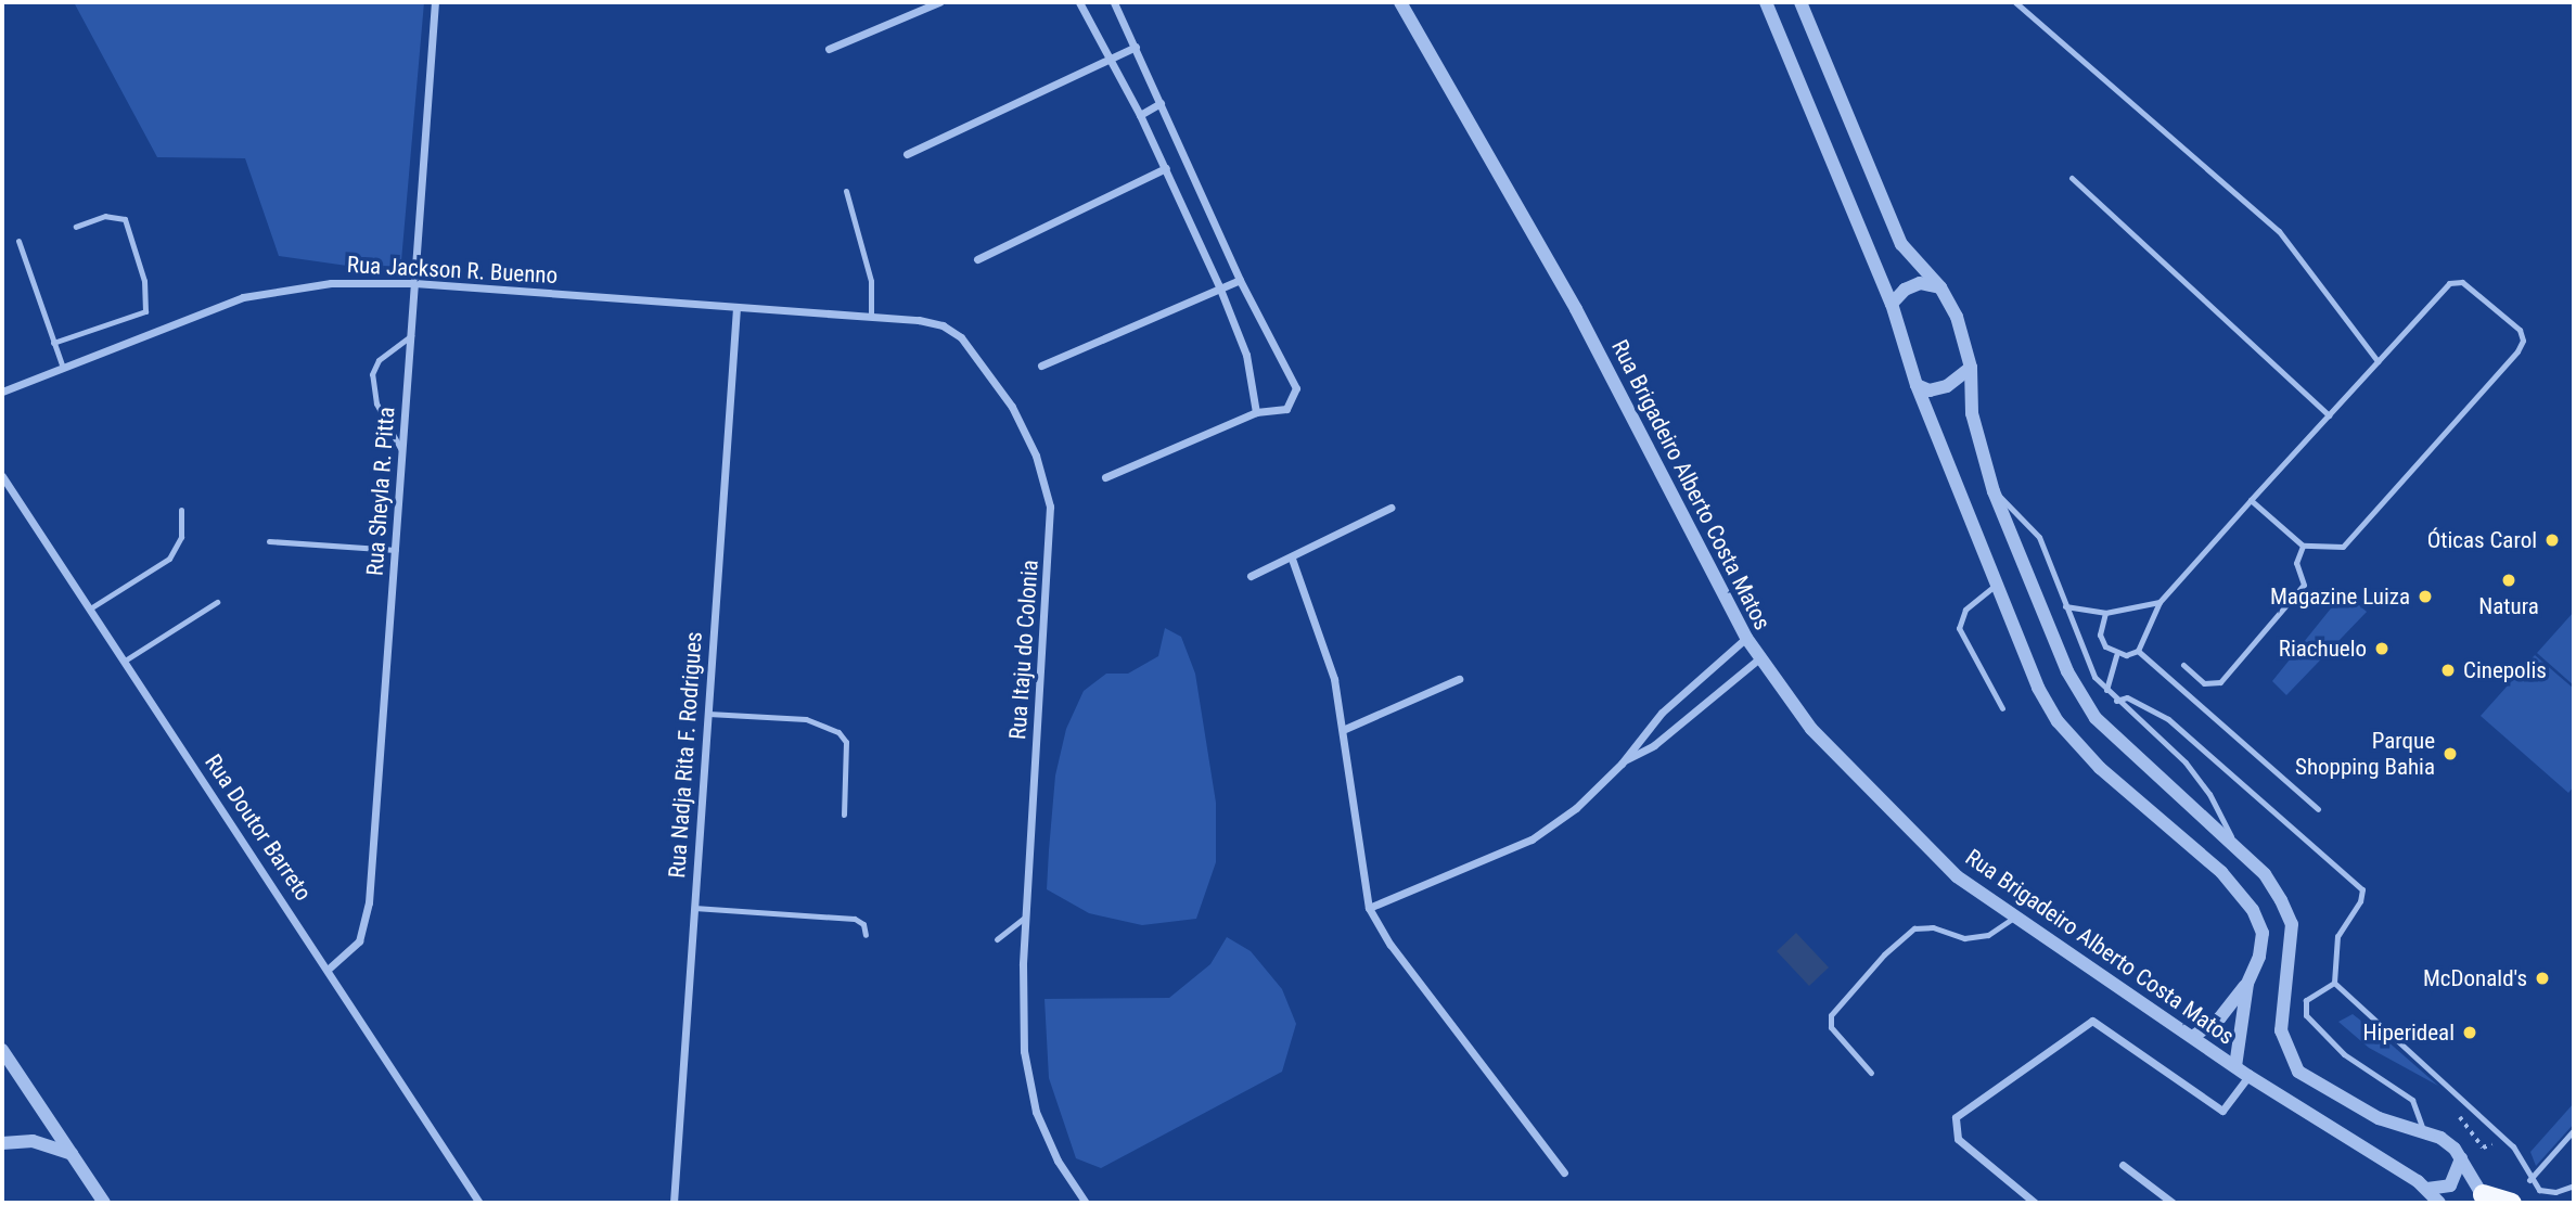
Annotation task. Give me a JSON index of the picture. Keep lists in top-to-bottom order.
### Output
{
  "streets": {
    "street": [
      "Rua Jackson R. Buenno",
      "Rua Brigadeiro Alberto Costa Matos",
      "Rua Sheyla R. Pitta",
      "Rua Itaju do Colonia",
      "Rua Nadja Rita F. Rodrigues",
      "Rua Doutor Barreto"
    ]
  },
  "crossings": [
    ["Rua Jackson R. Buenno", "Rua Sheyla R. Pitta"],
    ["Rua Jackson R. Buenno", "Rua Itaju do Colonia"],
    ["Rua Jackson R. Buenno", "Rua Nadja Rita F. Rodrigues"],
    ["Rua Sheyla R. Pitta", "Rua Doutor Barreto"],
    ["Rua Itaju do Colonia", "Rua Nadja Rita F. Rodrigues"]
  ],
  "places": [
    "Óticas Carol",
    "Natura",
    "Magazine Luiza",
    "Riachuelo",
    "Cinepolis",
    "Parque Shopping Bahia",
    "McDonald's",
    "Hiperideal"
  ]
}
